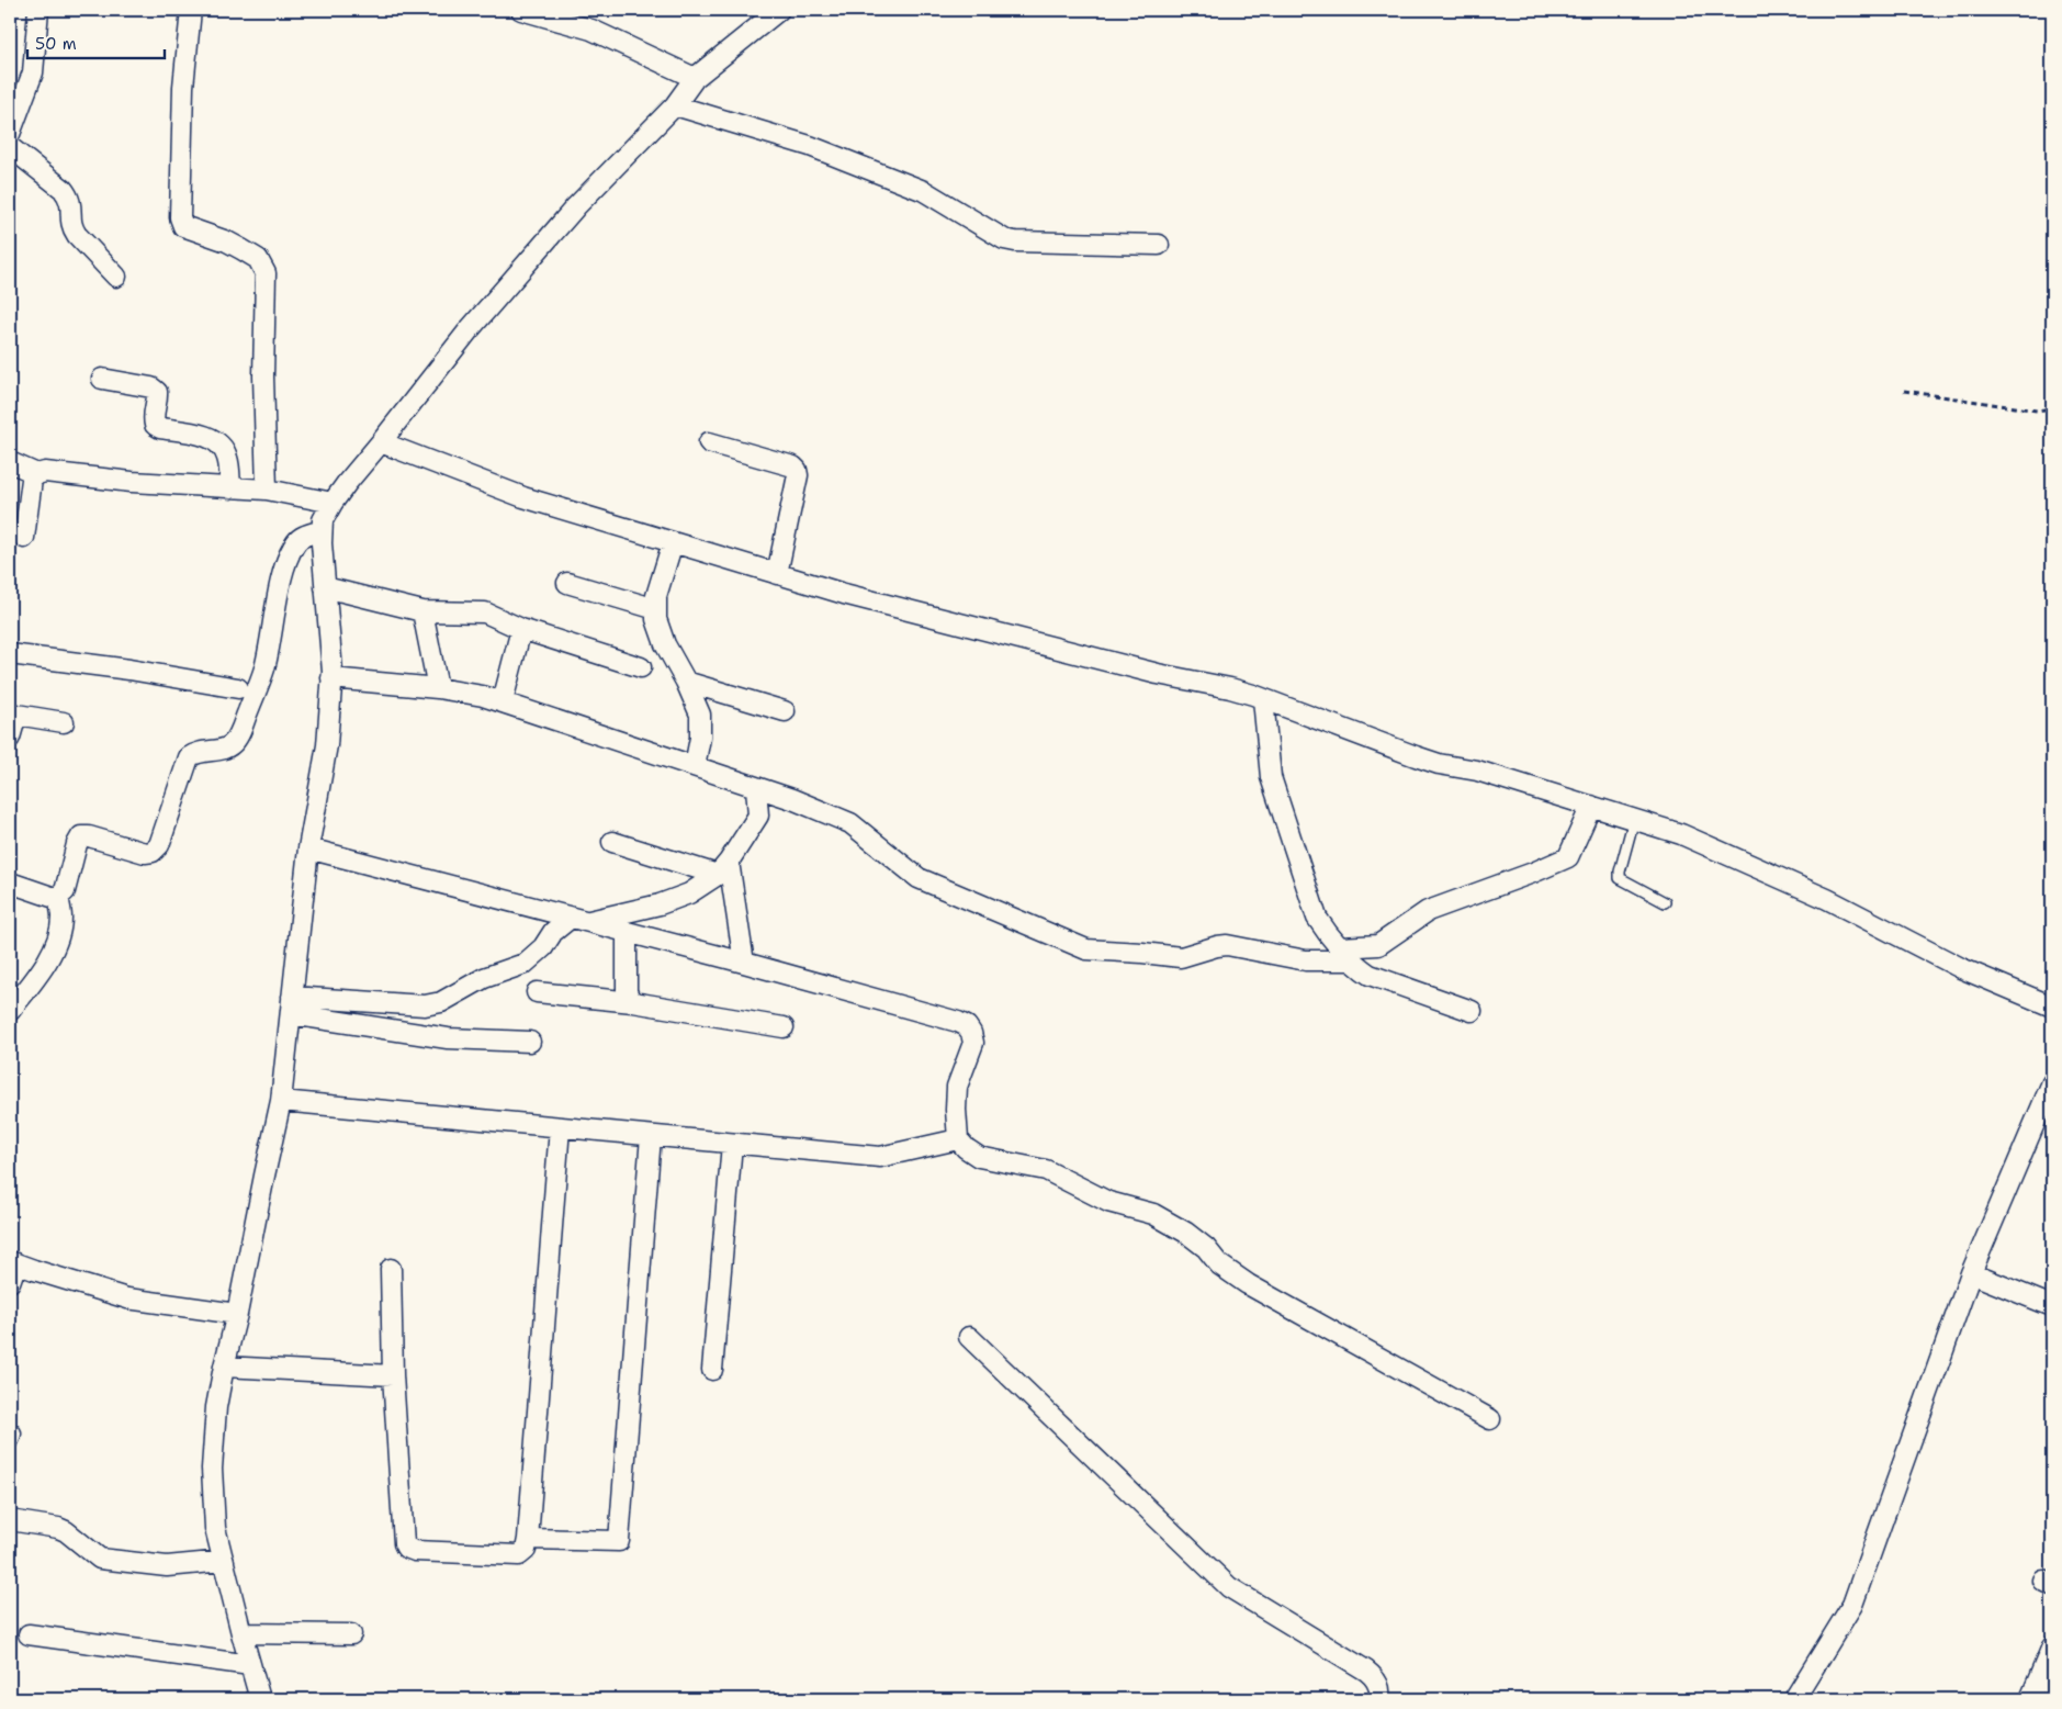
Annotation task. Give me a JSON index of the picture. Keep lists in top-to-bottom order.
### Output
{
  "scale_bar": "50 m"
}
